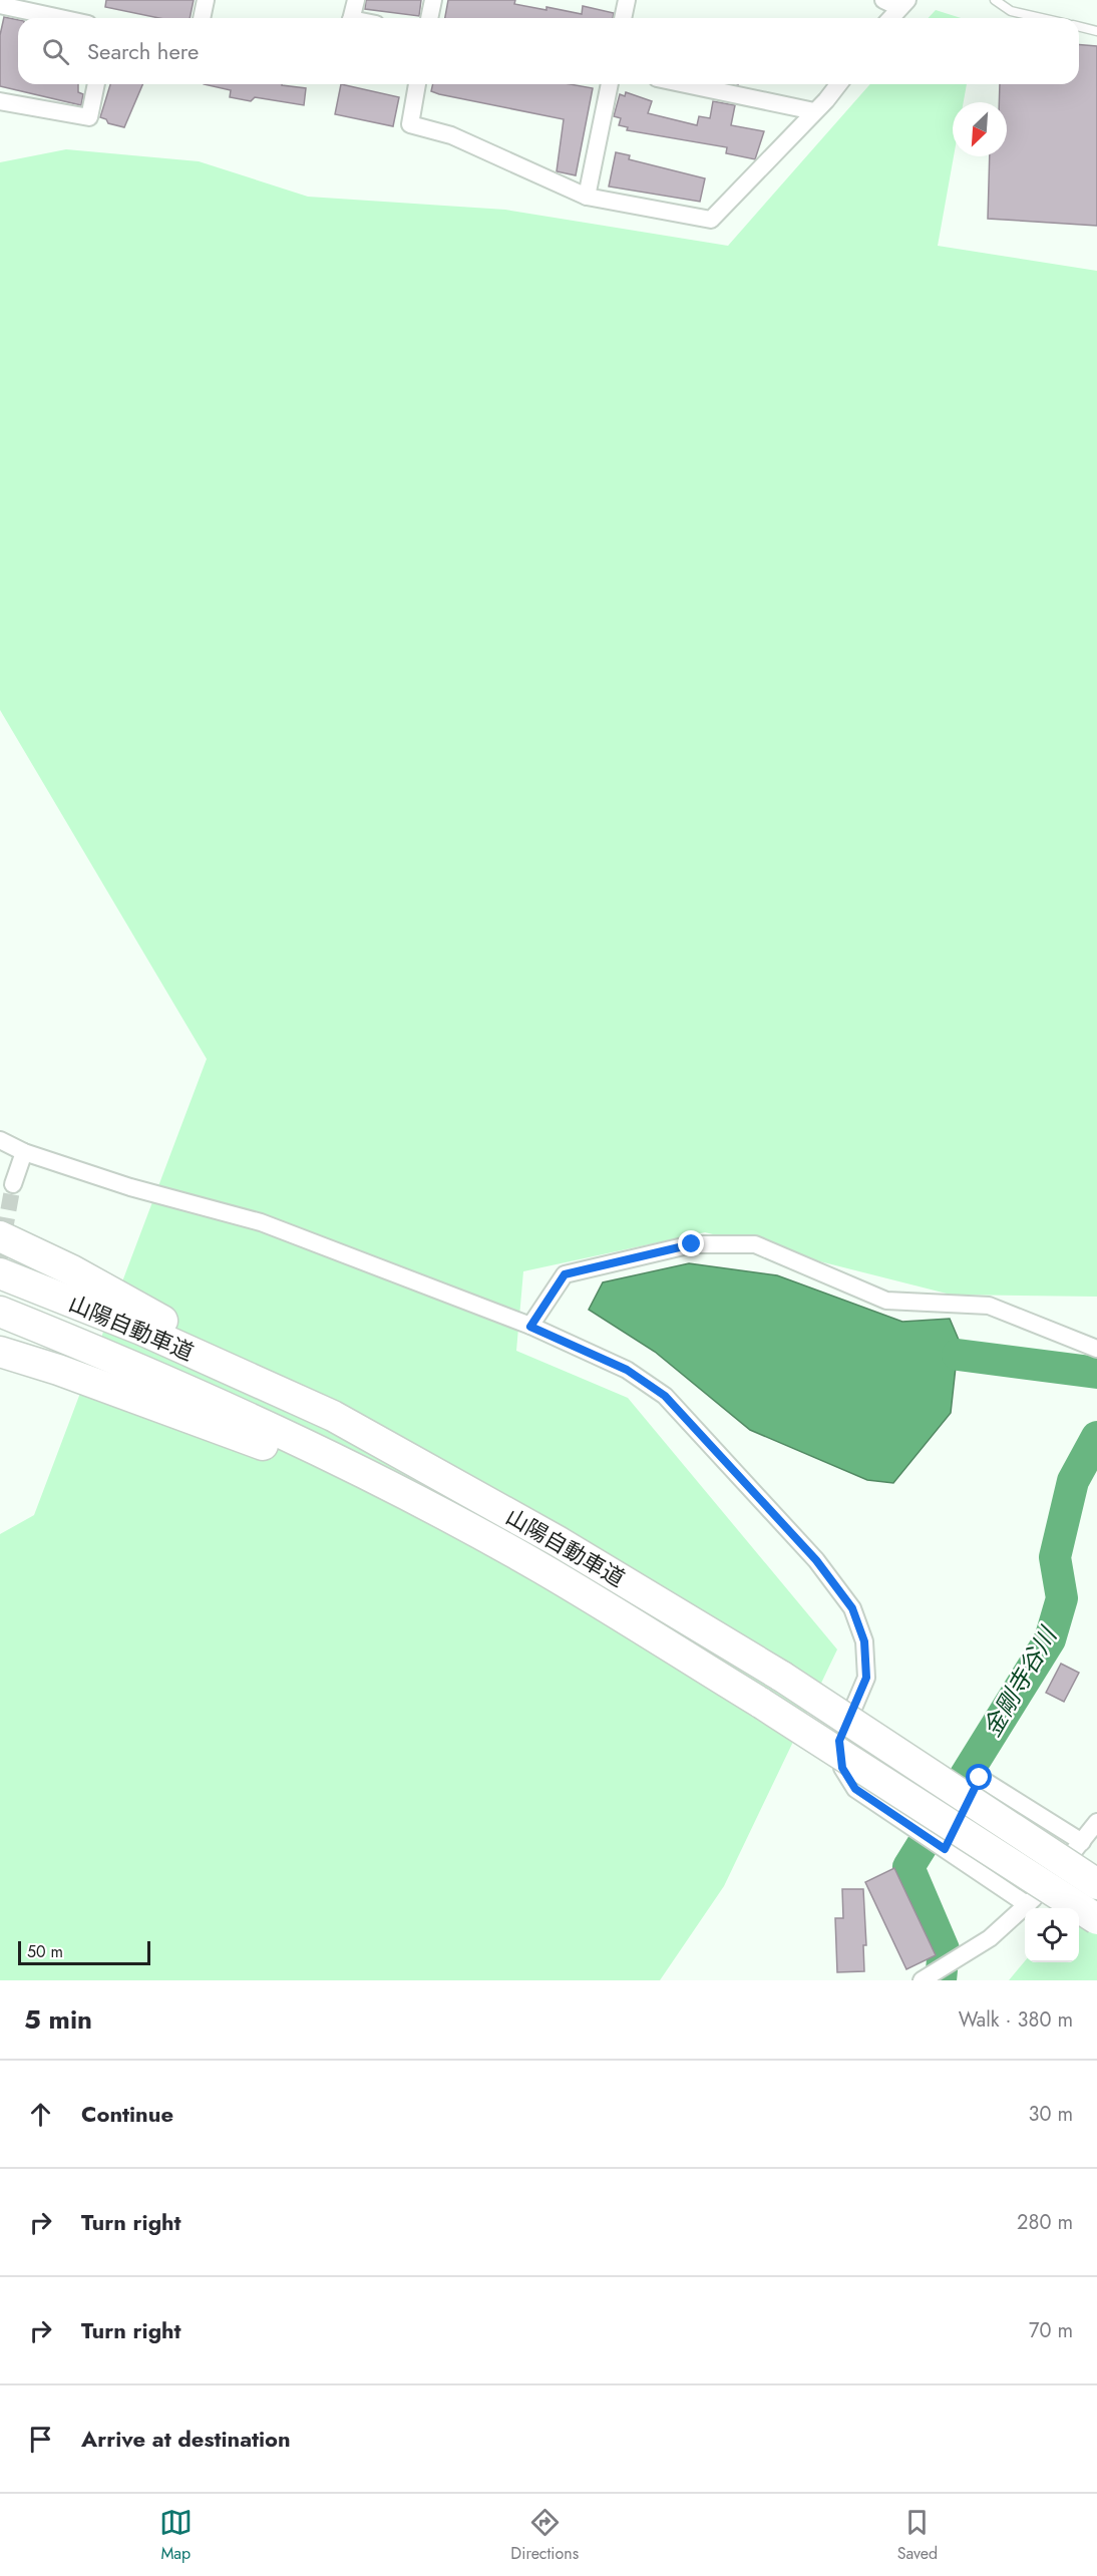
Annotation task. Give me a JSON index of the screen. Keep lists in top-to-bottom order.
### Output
{
  "streets": {
    "highway": ["山陽自動車道"]
  },
  "water": ["金剛寺谷川"],
  "scale_bar": "50 m",
  "north": "bottom left",
  "page": {
    "search": "Search here",
    "scale": "50 m",
    "heading": ["5 min", "Walk · 380 m"],
    "list": [
      ["Continue", "30 m"],
      ["Turn right", "280 m"],
      ["Turn right", "70 m"],
      "Arrive at destination"
    ],
    "nav": ["Map", "Directions", "Saved"]
  }
}
